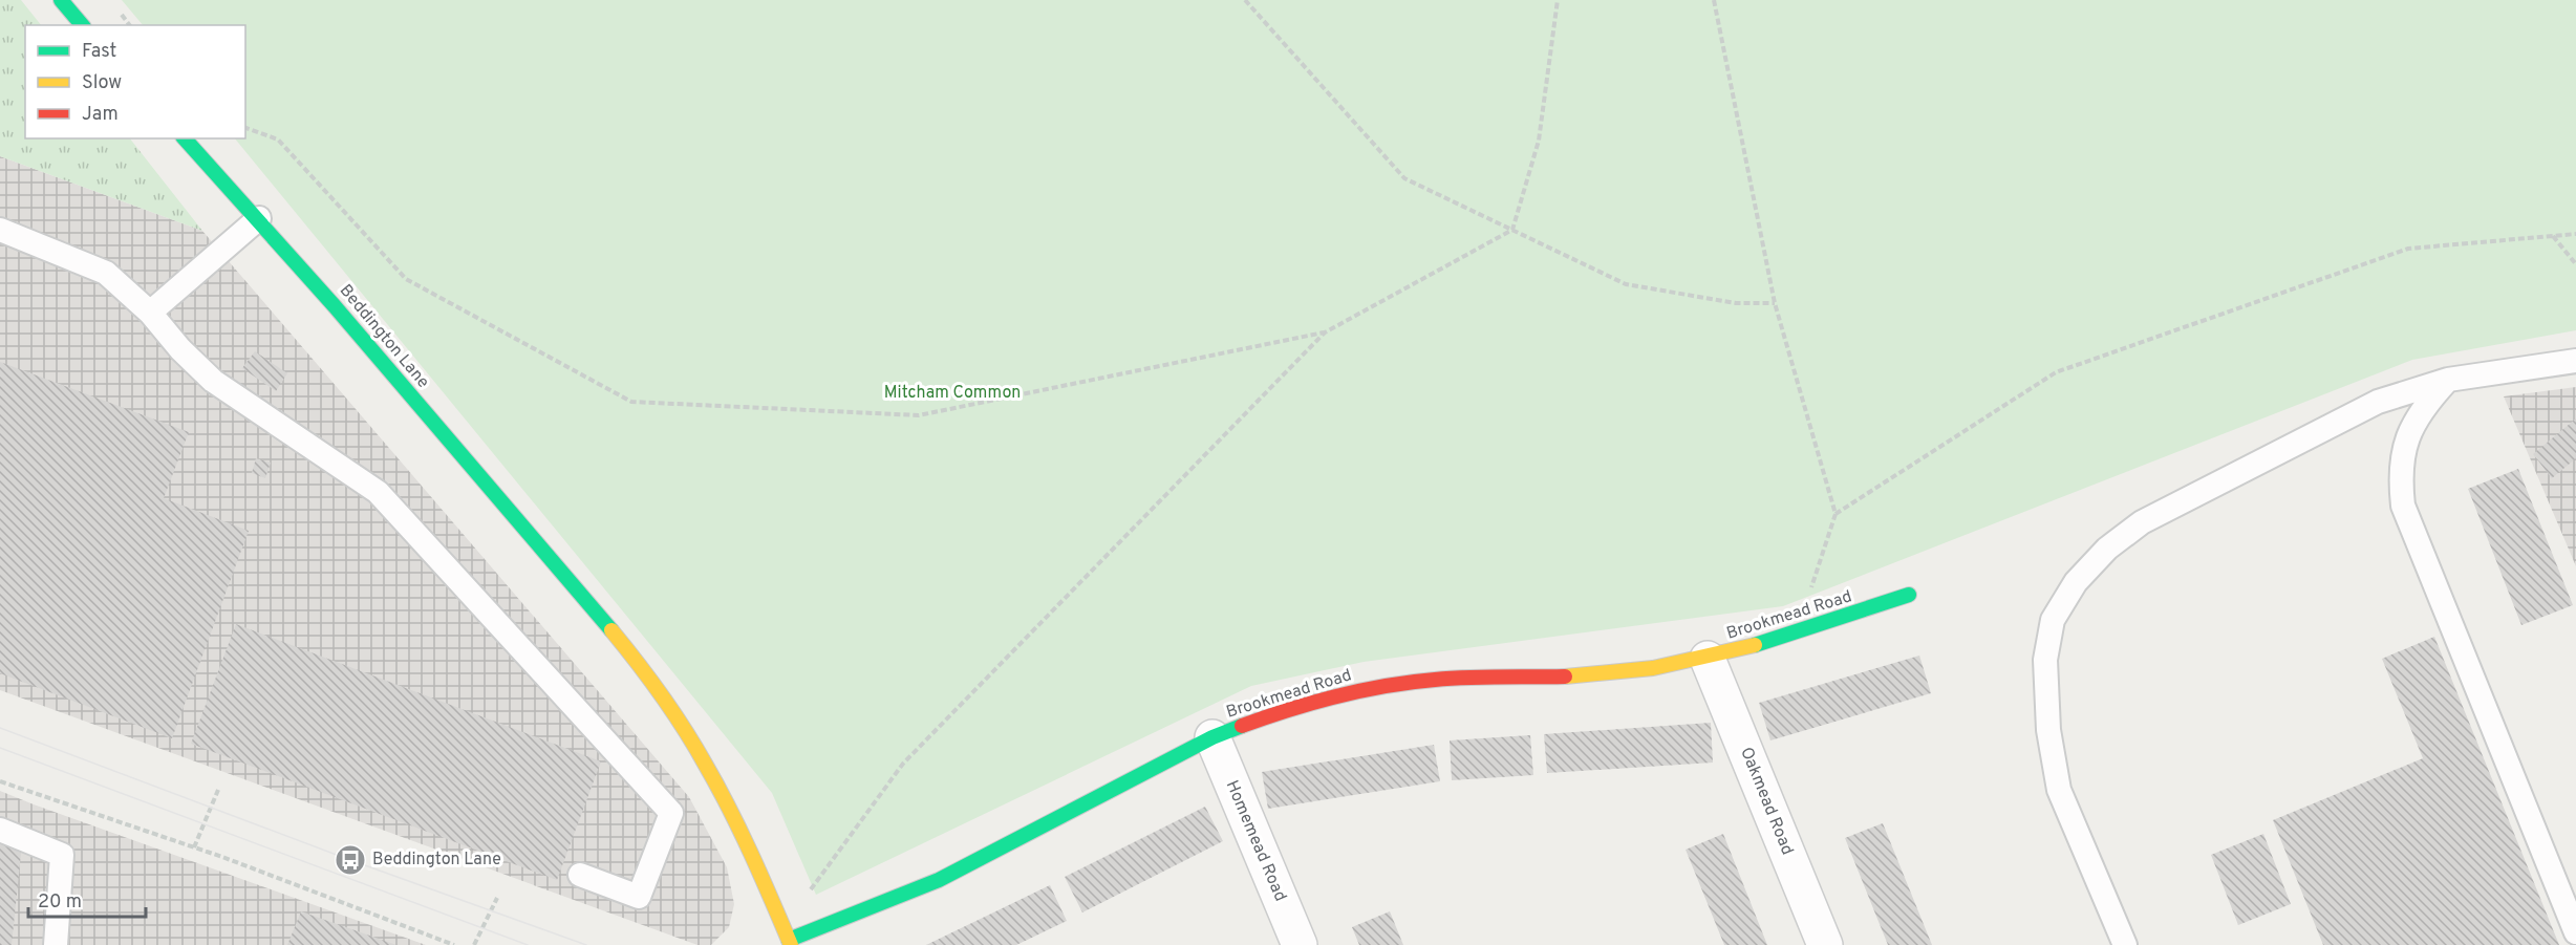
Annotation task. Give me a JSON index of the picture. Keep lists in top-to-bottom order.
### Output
{
  "streets": {
    "street": [
      "Beddington Lane",
      "Brookmead Road",
      "Oakmead Road",
      "Homemead Road"
    ]
  },
  "crossings": [
    ["Beddington Lane", "Brookmead Road"],
    ["Brookmead Road", "Oakmead Road"],
    ["Brookmead Road", "Homemead Road"]
  ],
  "parks": ["Mitcham Common"],
  "places": {
    "bus stop": ["Beddington Lane"]
  },
  "legend": ["Fast", "Slow", "Jam"],
  "scale_bar": "20 m"
}
